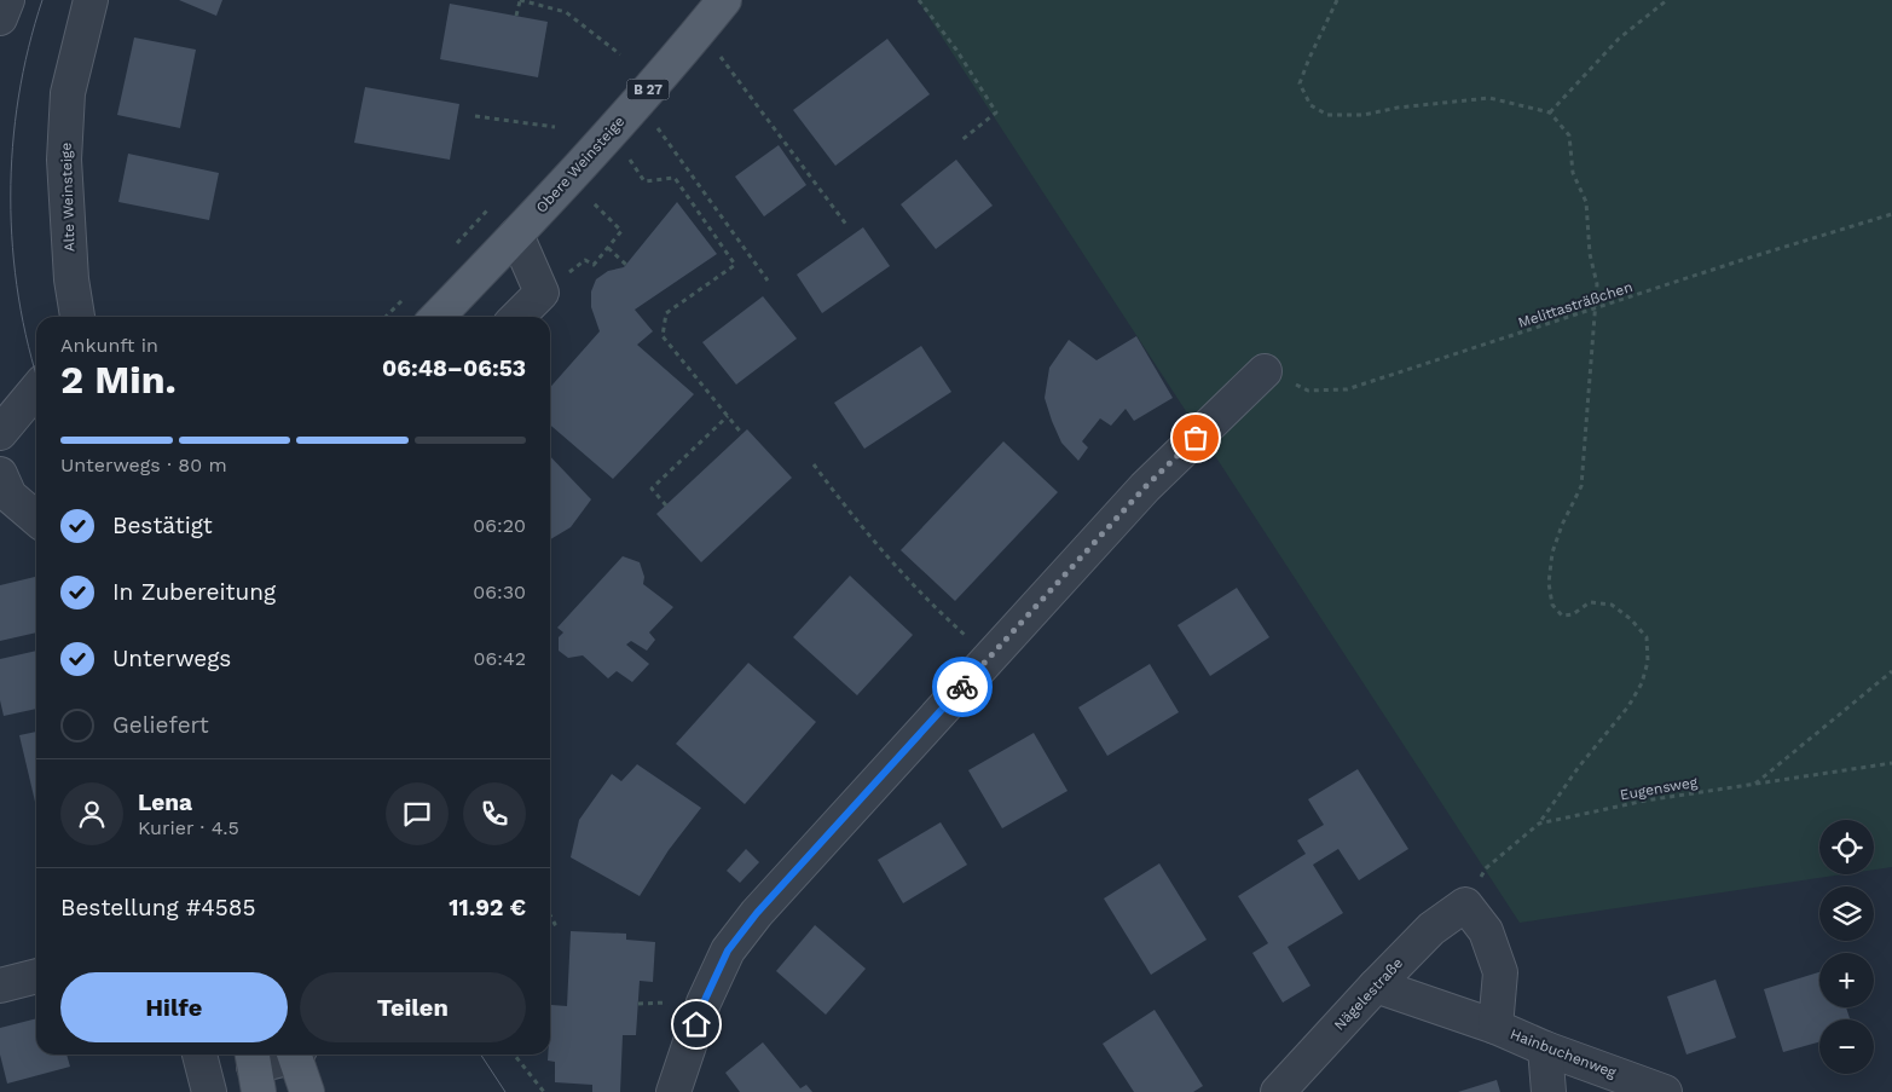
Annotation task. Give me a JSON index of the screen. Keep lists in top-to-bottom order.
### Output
{
  "streets": {
    "main road": ["B 27", "Obere Weinsteige"],
    "street": ["Alte Weinsteige", "Nägelestraße", "Hainbuchenweg"],
    "path": ["Melittasträßchen", "Eugensweg"]
  },
  "crossings": [
    ["Eugensweg", "Nägelestraße"],
    ["Eugensweg", "Hainbuchenweg"],
    ["Nägelestraße", "Hainbuchenweg"]
  ],
  "page": {
    "heading": ["2 Min.", "Ankunft in", "06:48–06:53"],
    "panel": [
      "Lena",
      "Kurier · 4.5",
      "Bestellung #4585",
      "11.92 €"
    ],
    "bar": "Unterwegs · 80 m",
    "list": [
      ["Bestätigt", "06:20"],
      ["In Zubereitung", "06:30"],
      ["Unterwegs", "06:42"],
      "Geliefert"
    ],
    "map_buttons": ["+", "−"],
    "buttons": ["Hilfe", "Teilen"]
  }
}
